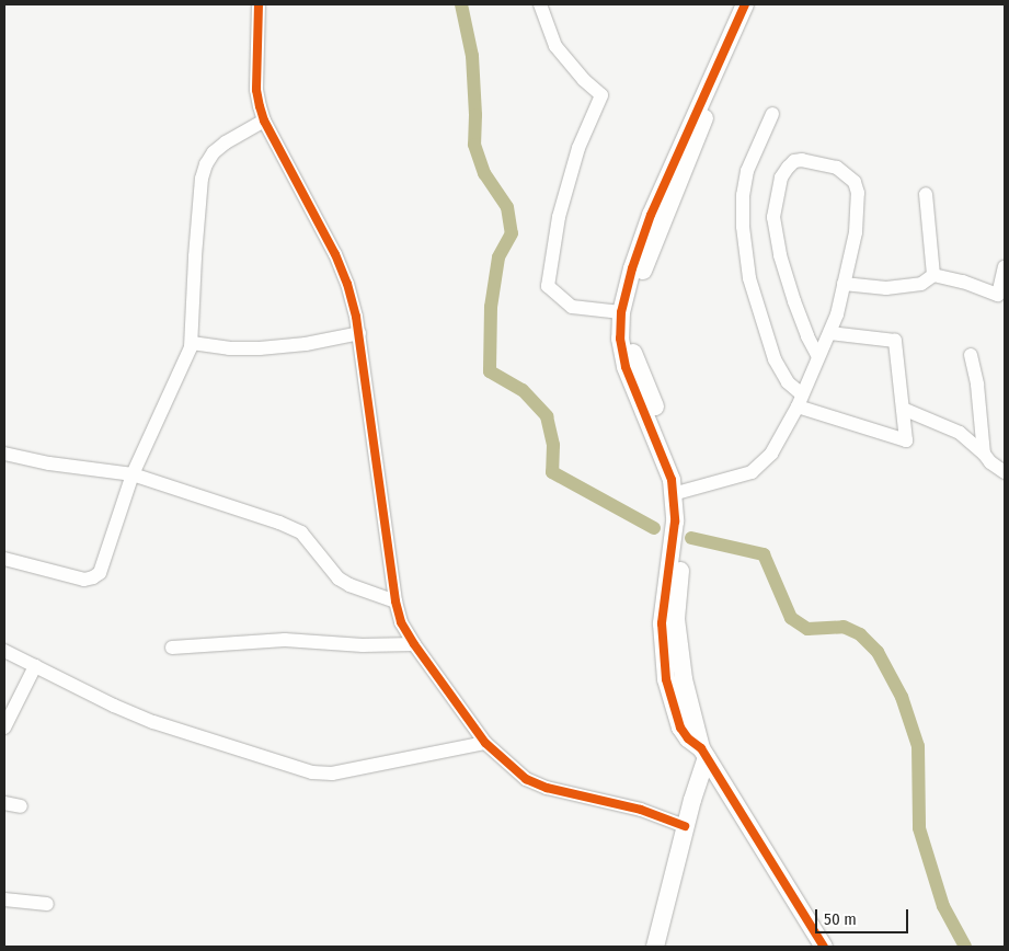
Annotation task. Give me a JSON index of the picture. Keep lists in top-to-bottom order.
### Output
{
  "scale_bar": "50 m"
}
